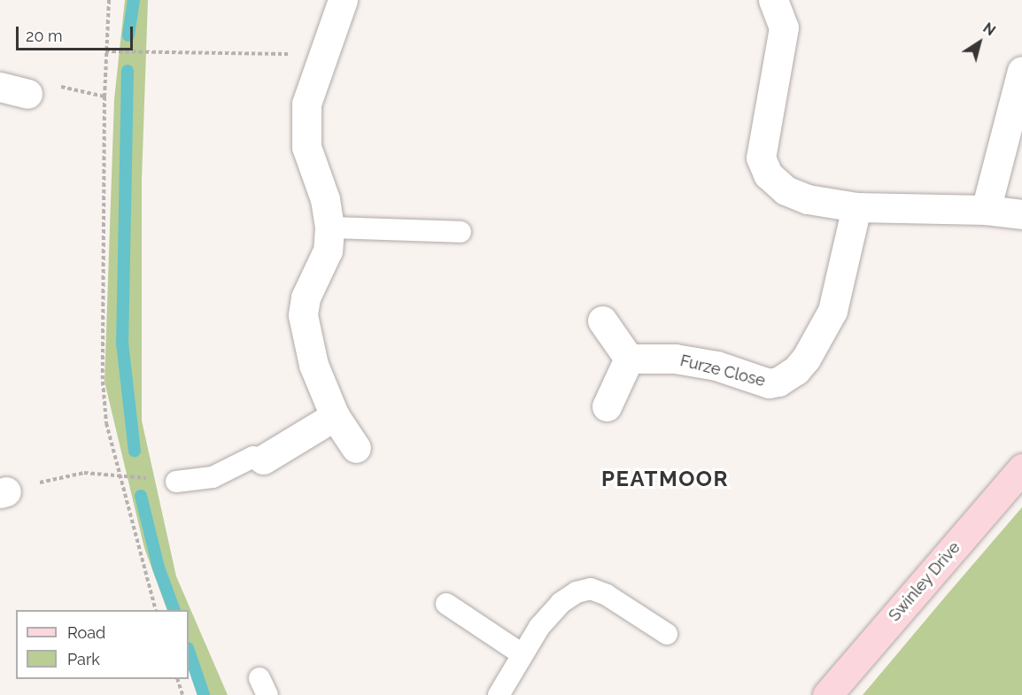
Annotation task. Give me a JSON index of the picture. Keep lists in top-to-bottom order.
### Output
{
  "streets": {
    "street": ["Furze Close", "Swinley Drive"]
  },
  "districts": ["PEATMOOR"],
  "legend": ["Road", "Park"],
  "scale_bar": "20 m",
  "north": "top right"
}
